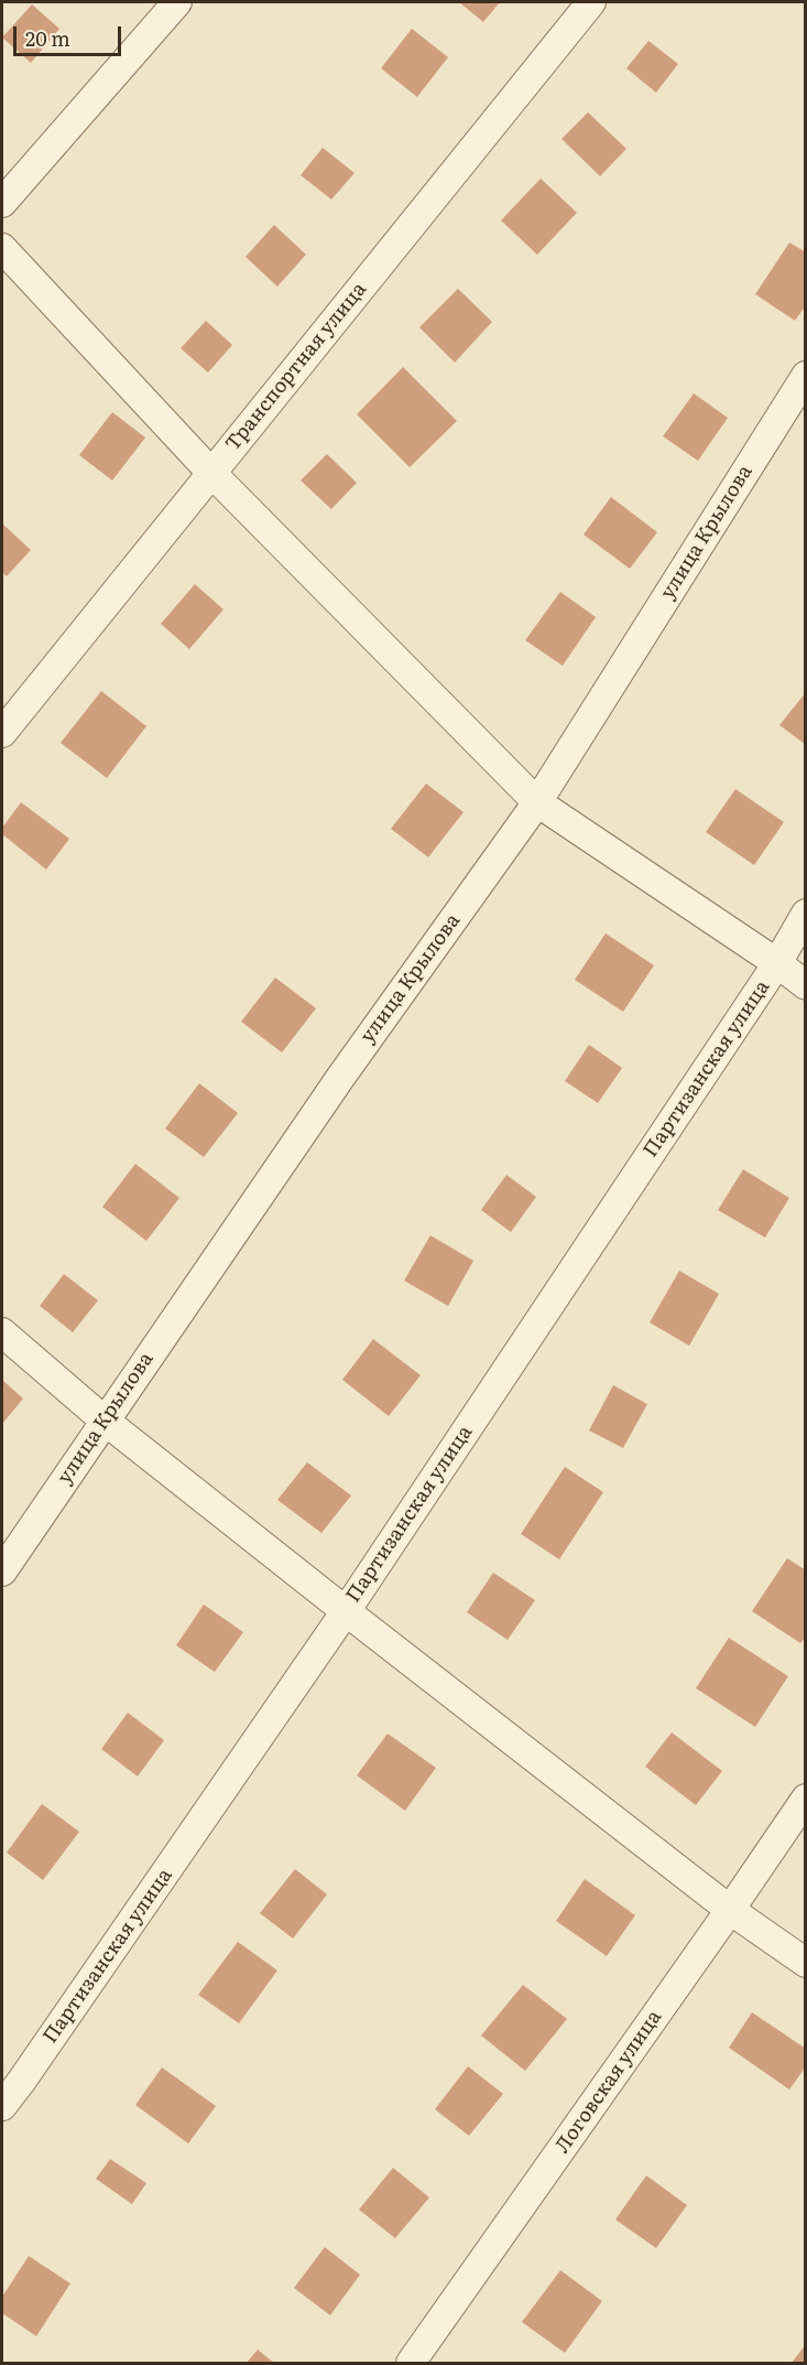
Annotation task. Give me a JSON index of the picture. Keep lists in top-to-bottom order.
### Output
{
  "streets": {
    "street": [
      "Транспортная улица",
      "улица Крылова",
      "Партизанская улица",
      "Логовская улица"
    ]
  },
  "scale_bar": "20 m"
}
